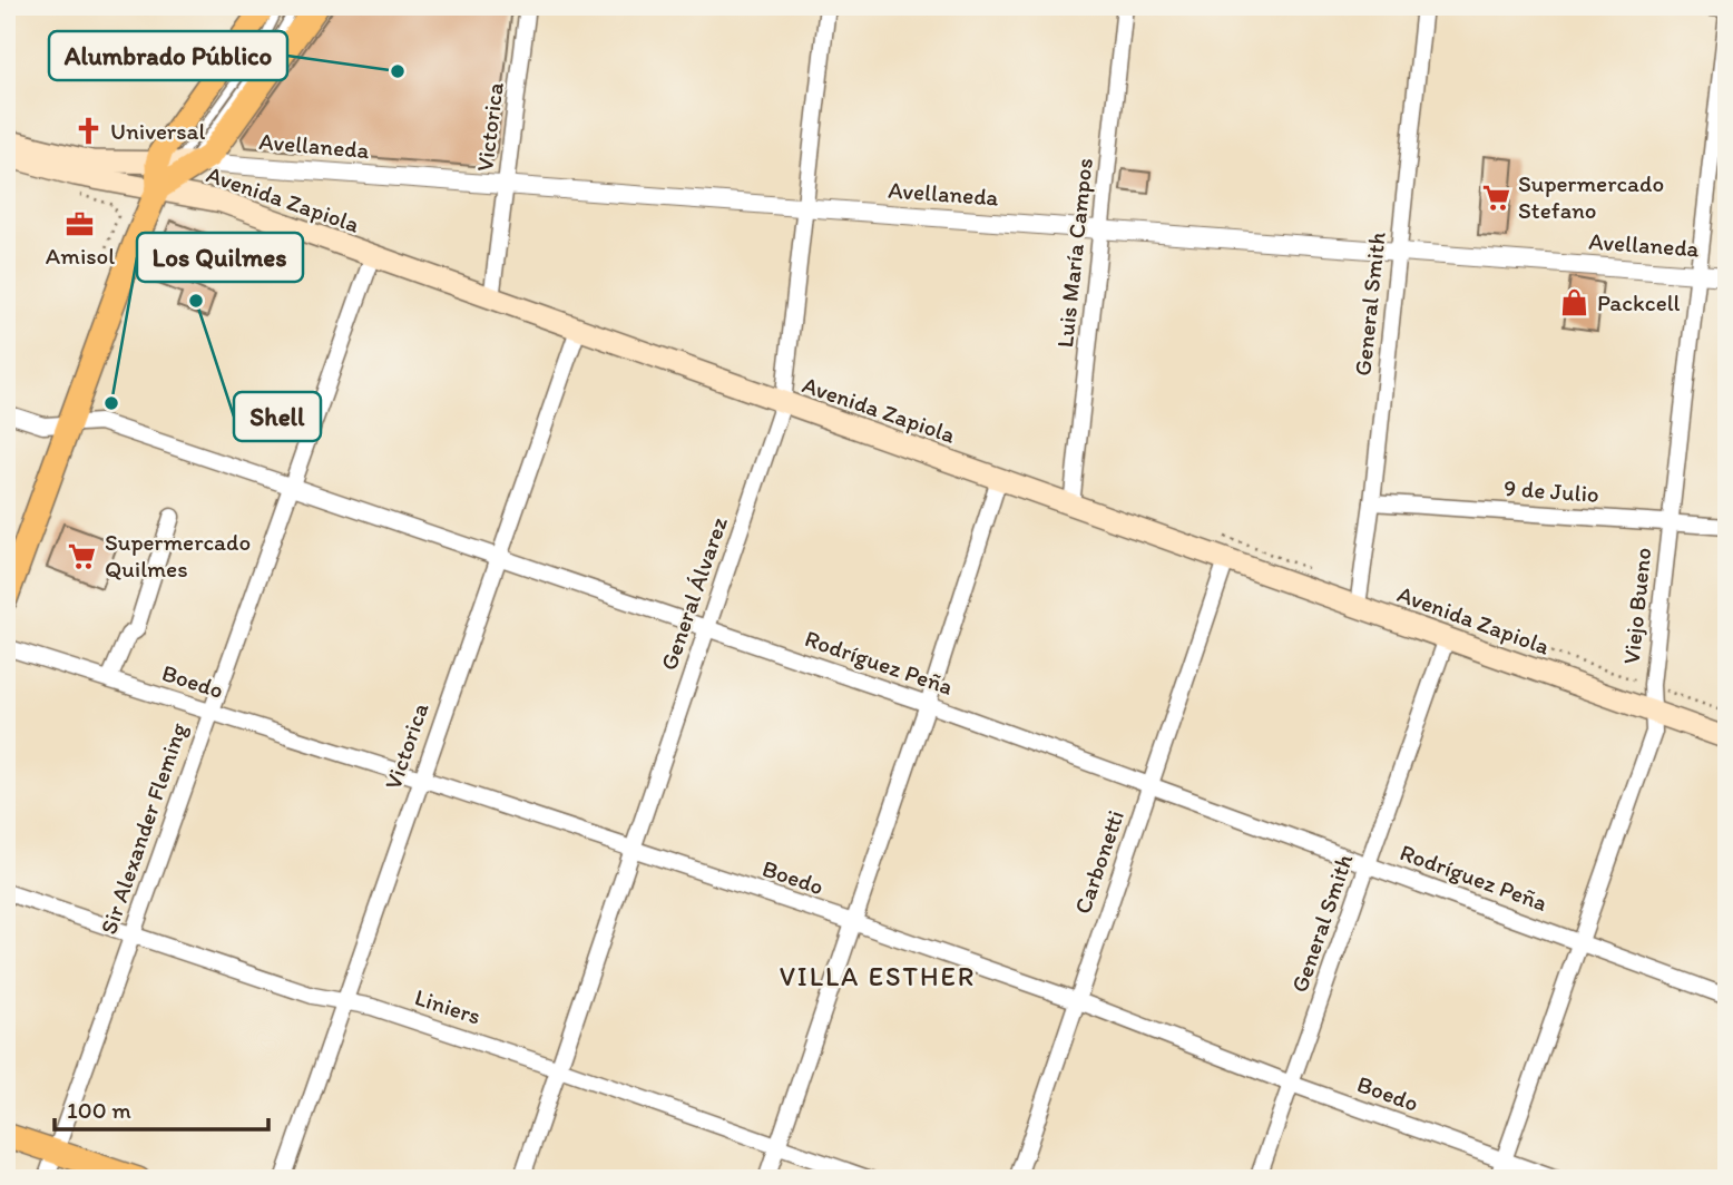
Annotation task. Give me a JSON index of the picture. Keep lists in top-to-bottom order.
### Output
{
  "streets": {
    "main road": ["Avenida Zapiola"],
    "street": [
      "Victorica",
      "Avellaneda",
      "Luis María Campos",
      "General Smith",
      "9 de Julio",
      "General Álvarez",
      "Viejo Bueno",
      "Rodríguez Peña",
      "Boedo",
      "Sir Alexander Fleming",
      "Carbonetti",
      "Liniers"
    ]
  },
  "crossings": [
    ["Victorica", "Avellaneda"],
    ["Victorica", "Avenida Zapiola"],
    ["Victorica", "Rodríguez Peña"],
    ["Victorica", "Boedo"],
    ["Victorica", "Liniers"],
    ["Avellaneda", "Luis María Campos"],
    ["Avellaneda", "General Smith"],
    ["Avellaneda", "General Álvarez"],
    ["Avellaneda", "Viejo Bueno"],
    ["Avenida Zapiola", "Luis María Campos"],
    ["Avenida Zapiola", "General Smith"],
    ["Avenida Zapiola", "General Álvarez"],
    ["Avenida Zapiola", "Viejo Bueno"],
    ["Avenida Zapiola", "Sir Alexander Fleming"],
    ["Avenida Zapiola", "Carbonetti"],
    ["General Smith", "9 de Julio"],
    ["General Smith", "Rodríguez Peña"],
    ["General Smith", "Boedo"],
    ["9 de Julio", "Viejo Bueno"],
    ["General Álvarez", "Rodríguez Peña"],
    ["General Álvarez", "Boedo"],
    ["General Álvarez", "Liniers"],
    ["Viejo Bueno", "Rodríguez Peña"],
    ["Viejo Bueno", "Boedo"],
    ["Rodríguez Peña", "Sir Alexander Fleming"],
    ["Rodríguez Peña", "Carbonetti"],
    ["Boedo", "Sir Alexander Fleming"],
    ["Boedo", "Carbonetti"],
    ["Sir Alexander Fleming", "Liniers"]
  ],
  "districts": ["VILLA ESTHER"],
  "places": {
    "other": ["Alumbrado Público", "Shell", "Los Quilmes"],
    "church": ["Universal"],
    "supermarket": ["Supermercado Stefano", "Supermercado Quilmes"],
    "office": ["Amisol"],
    "shop": ["Packcell"]
  },
  "scale_bar": "100 m"
}
